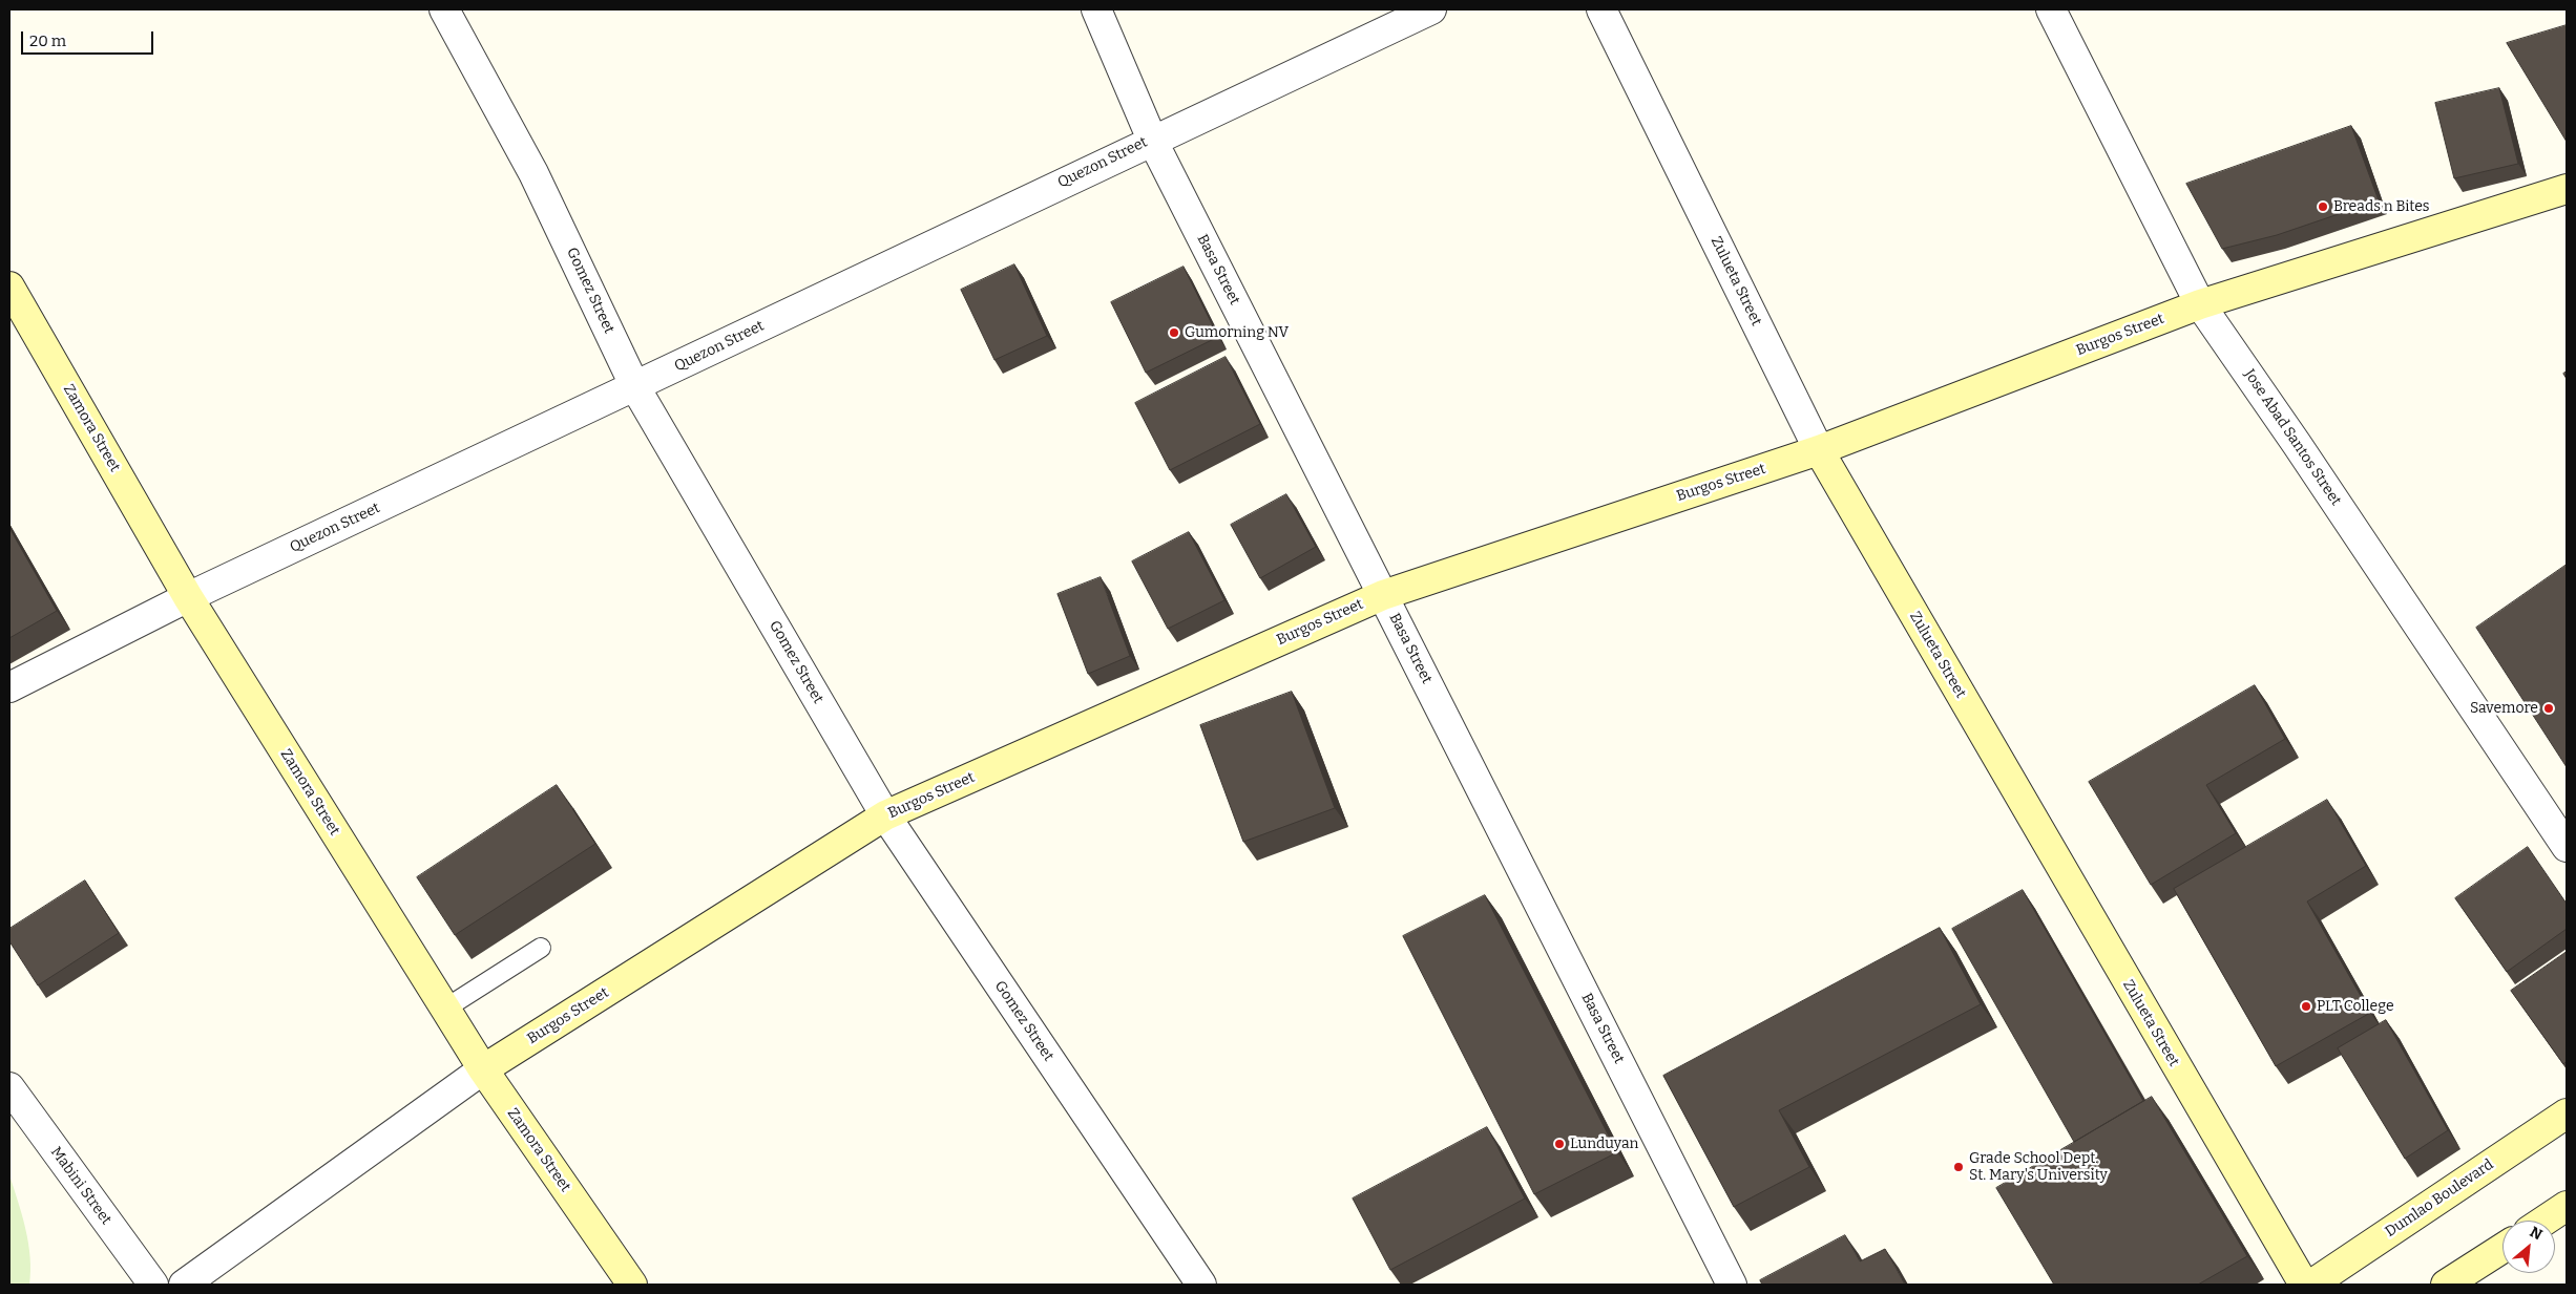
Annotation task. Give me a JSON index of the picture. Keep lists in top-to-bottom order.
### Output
{
  "streets": {
    "street": [
      "Quezon Street",
      "Basa Street",
      "Zulueta Street",
      "Gomez Street",
      "Burgos Street",
      "Zamora Street",
      "Jose Abad Santos Street",
      "Mabini Street",
      "Dumlao Boulevard"
    ]
  },
  "crossings": [
    ["Quezon Street", "Basa Street"],
    ["Quezon Street", "Gomez Street"],
    ["Quezon Street", "Zamora Street"],
    ["Basa Street", "Burgos Street"],
    ["Zulueta Street", "Burgos Street"],
    ["Gomez Street", "Burgos Street"],
    ["Burgos Street", "Zamora Street"],
    ["Burgos Street", "Jose Abad Santos Street"]
  ],
  "places": [
    "Breads n Bites",
    "Gumorning NV",
    "Savemore",
    "PLT College",
    "Lunduyan",
    "Grade School Dept. St. Mary's University"
  ],
  "scale_bar": "20 m",
  "north": "top right"
}
